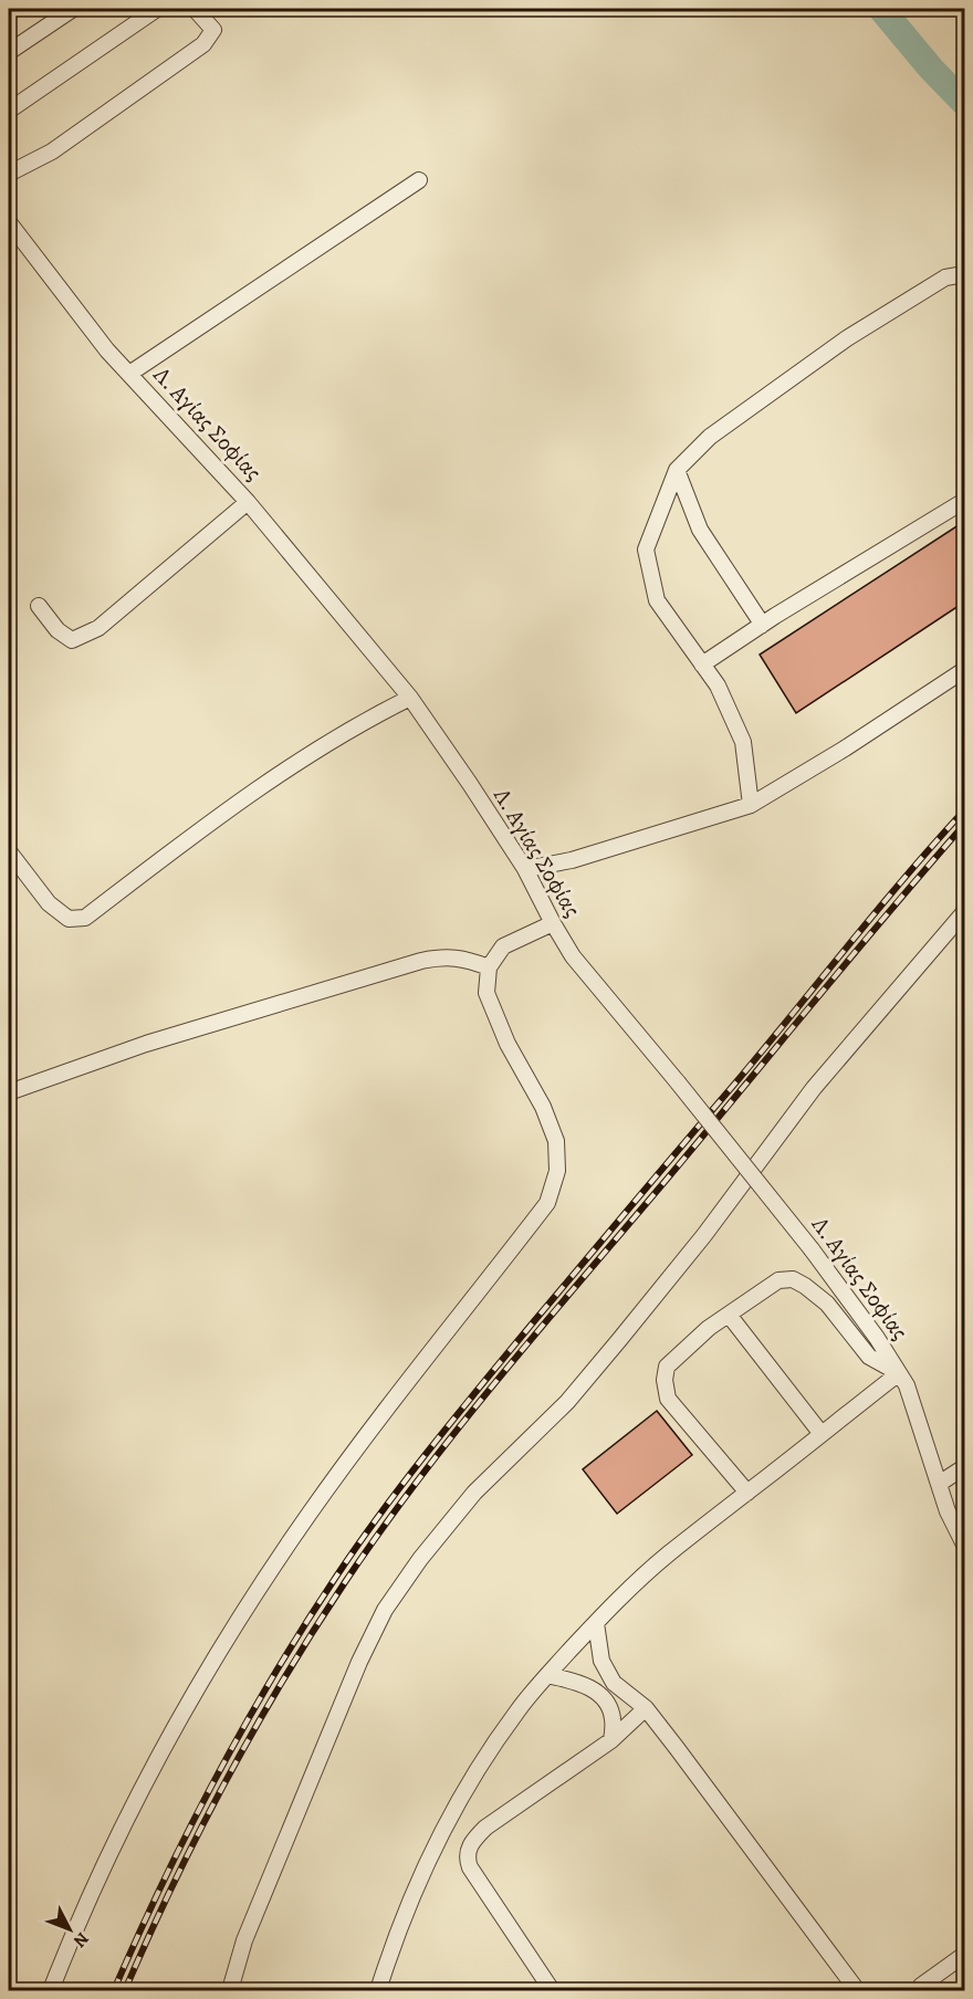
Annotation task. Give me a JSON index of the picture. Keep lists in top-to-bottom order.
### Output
{
  "streets": {
    "street": ["Λ. Αγίας Σοφίας"]
  },
  "north": "bottom right"
}
